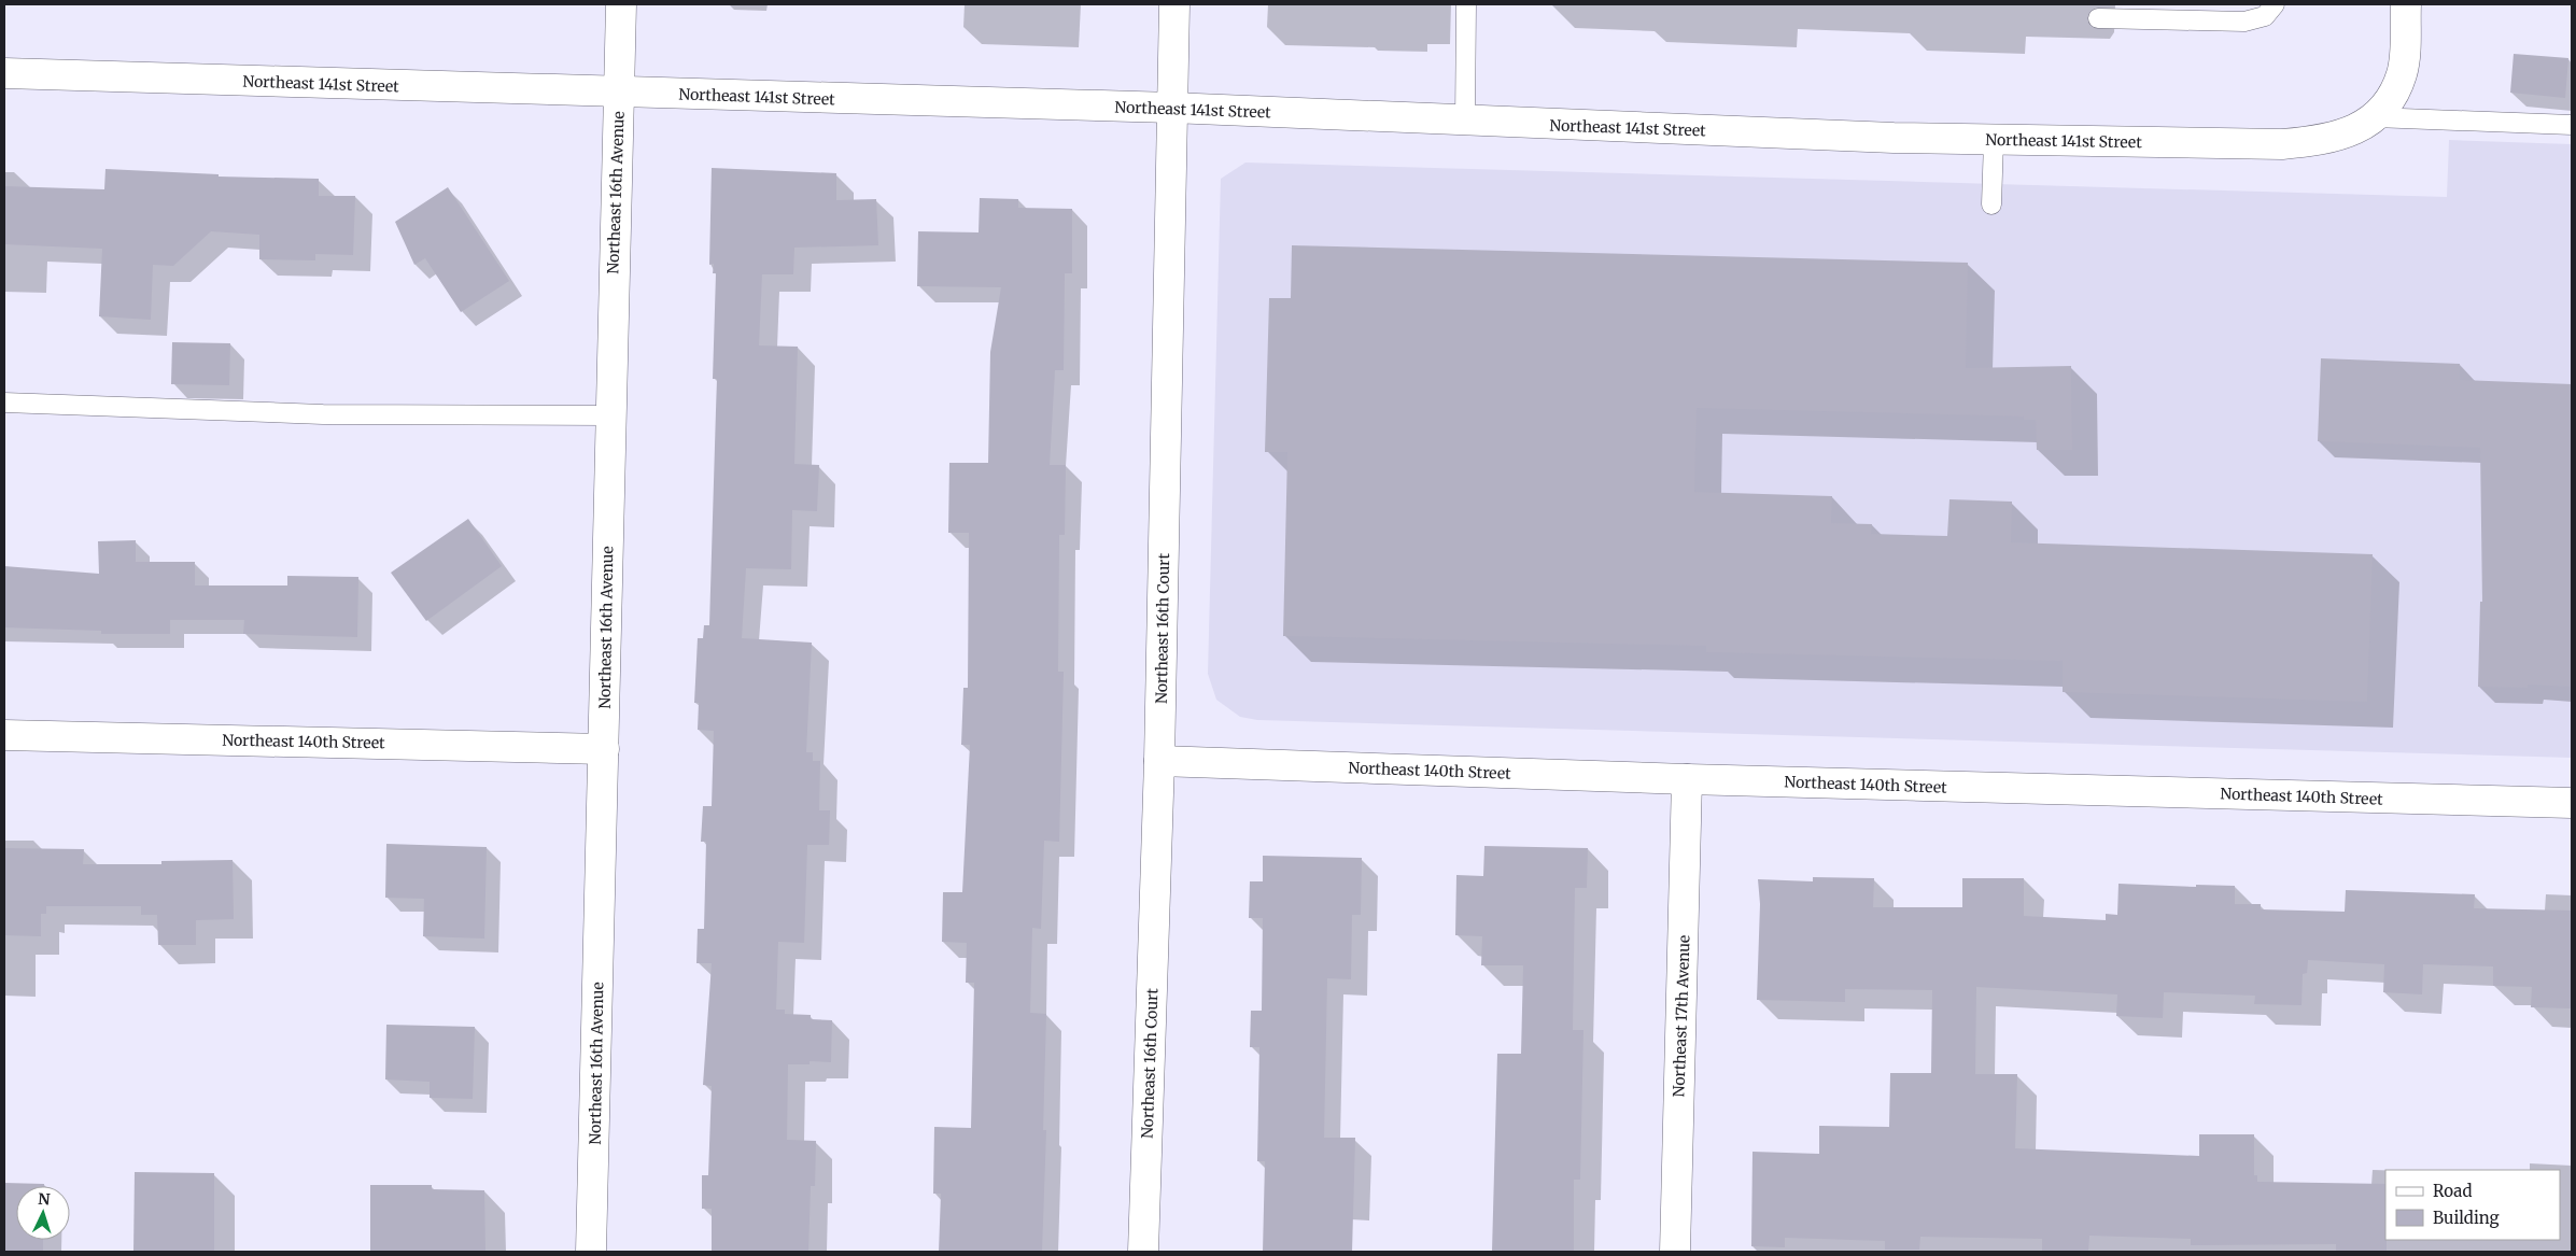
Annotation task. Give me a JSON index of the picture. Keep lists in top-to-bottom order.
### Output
{
  "streets": {
    "street": [
      "Northeast 141st Street",
      "Northeast 16th Avenue",
      "Northeast 16th Court",
      "Northeast 140th Street",
      "Northeast 17th Avenue"
    ]
  },
  "crossings": [
    ["Northeast 141st Street", "Northeast 16th Avenue"],
    ["Northeast 141st Street", "Northeast 16th Court"],
    ["Northeast 16th Avenue", "Northeast 140th Street"],
    ["Northeast 16th Court", "Northeast 140th Street"],
    ["Northeast 140th Street", "Northeast 17th Avenue"]
  ],
  "legend": ["Road", "Building"],
  "north": "top"
}
